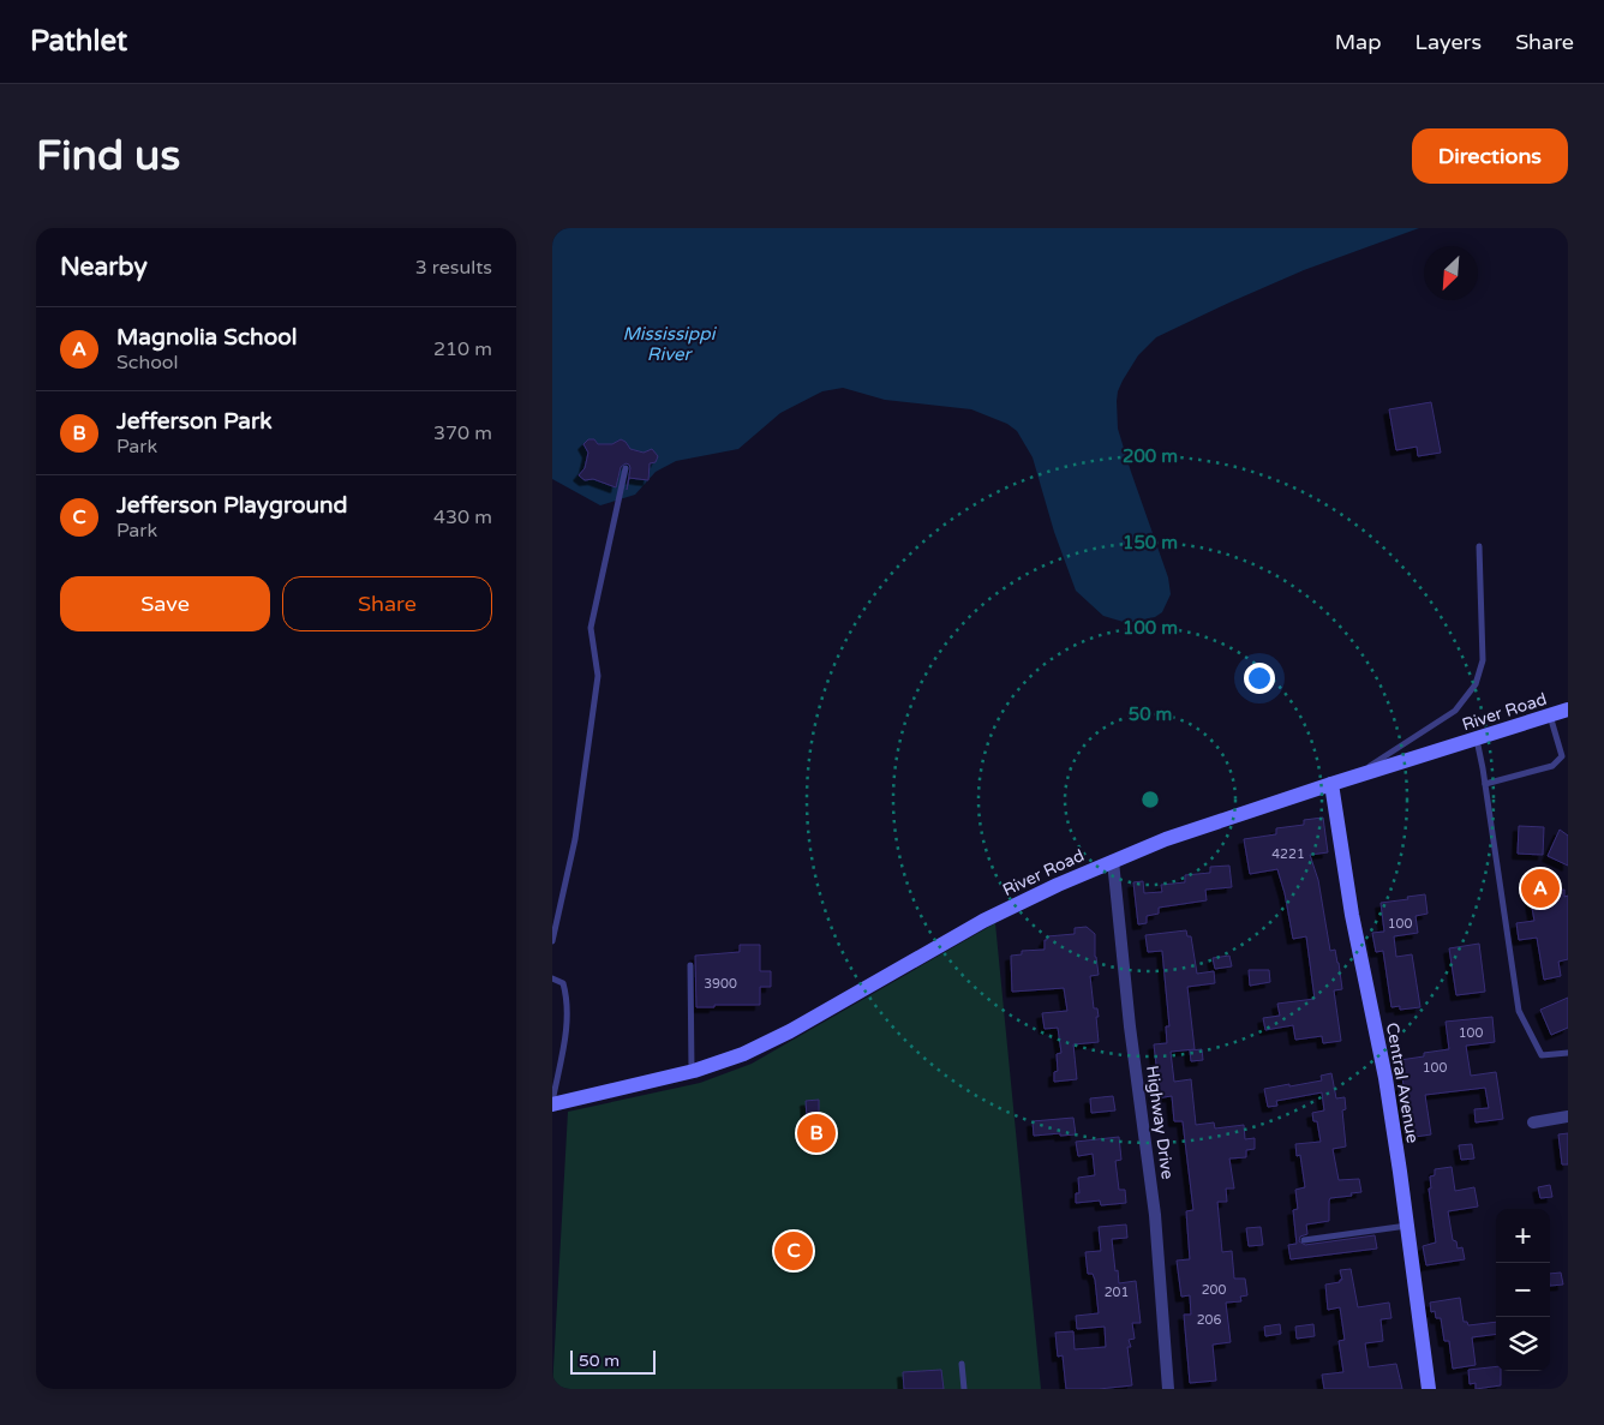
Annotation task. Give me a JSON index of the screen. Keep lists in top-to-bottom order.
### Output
{
  "streets": {
    "main road": ["River Road", "Central Avenue"],
    "street": ["Highway Drive"]
  },
  "crossings": [
    ["River Road", "Central Avenue"],
    ["River Road", "Highway Drive"]
  ],
  "water": ["Mississippi River"],
  "house_numbers": [
    "4221",
    "100",
    "3900",
    "100",
    "100",
    "200",
    "201",
    "206"
  ],
  "scale_bar": "50 m",
  "north": "bottom left",
  "page": {
    "header": "Pathlet",
    "nav": ["Map", "Layers", "Share"],
    "buttons": [
      "Directions",
      ["Save", "Share"]
    ],
    "title": "Find us",
    "heading": ["Nearby", "3 results"],
    "list": [
      {
        "mark": "A",
        "name": "Magnolia School",
        "note": "School",
        "value": "210 m"
      },
      {
        "mark": "B",
        "name": "Jefferson Park",
        "note": "Park",
        "value": "370 m"
      },
      {
        "mark": "C",
        "name": "Jefferson Playground",
        "note": "Park",
        "value": "430 m"
      }
    ],
    "pins": ["A", "B", "C"],
    "map_buttons": ["+", "−"],
    "scale": "50 m"
  },
  "rings": [
    "200 m",
    "150 m",
    "100 m",
    "50 m"
  ]
}
